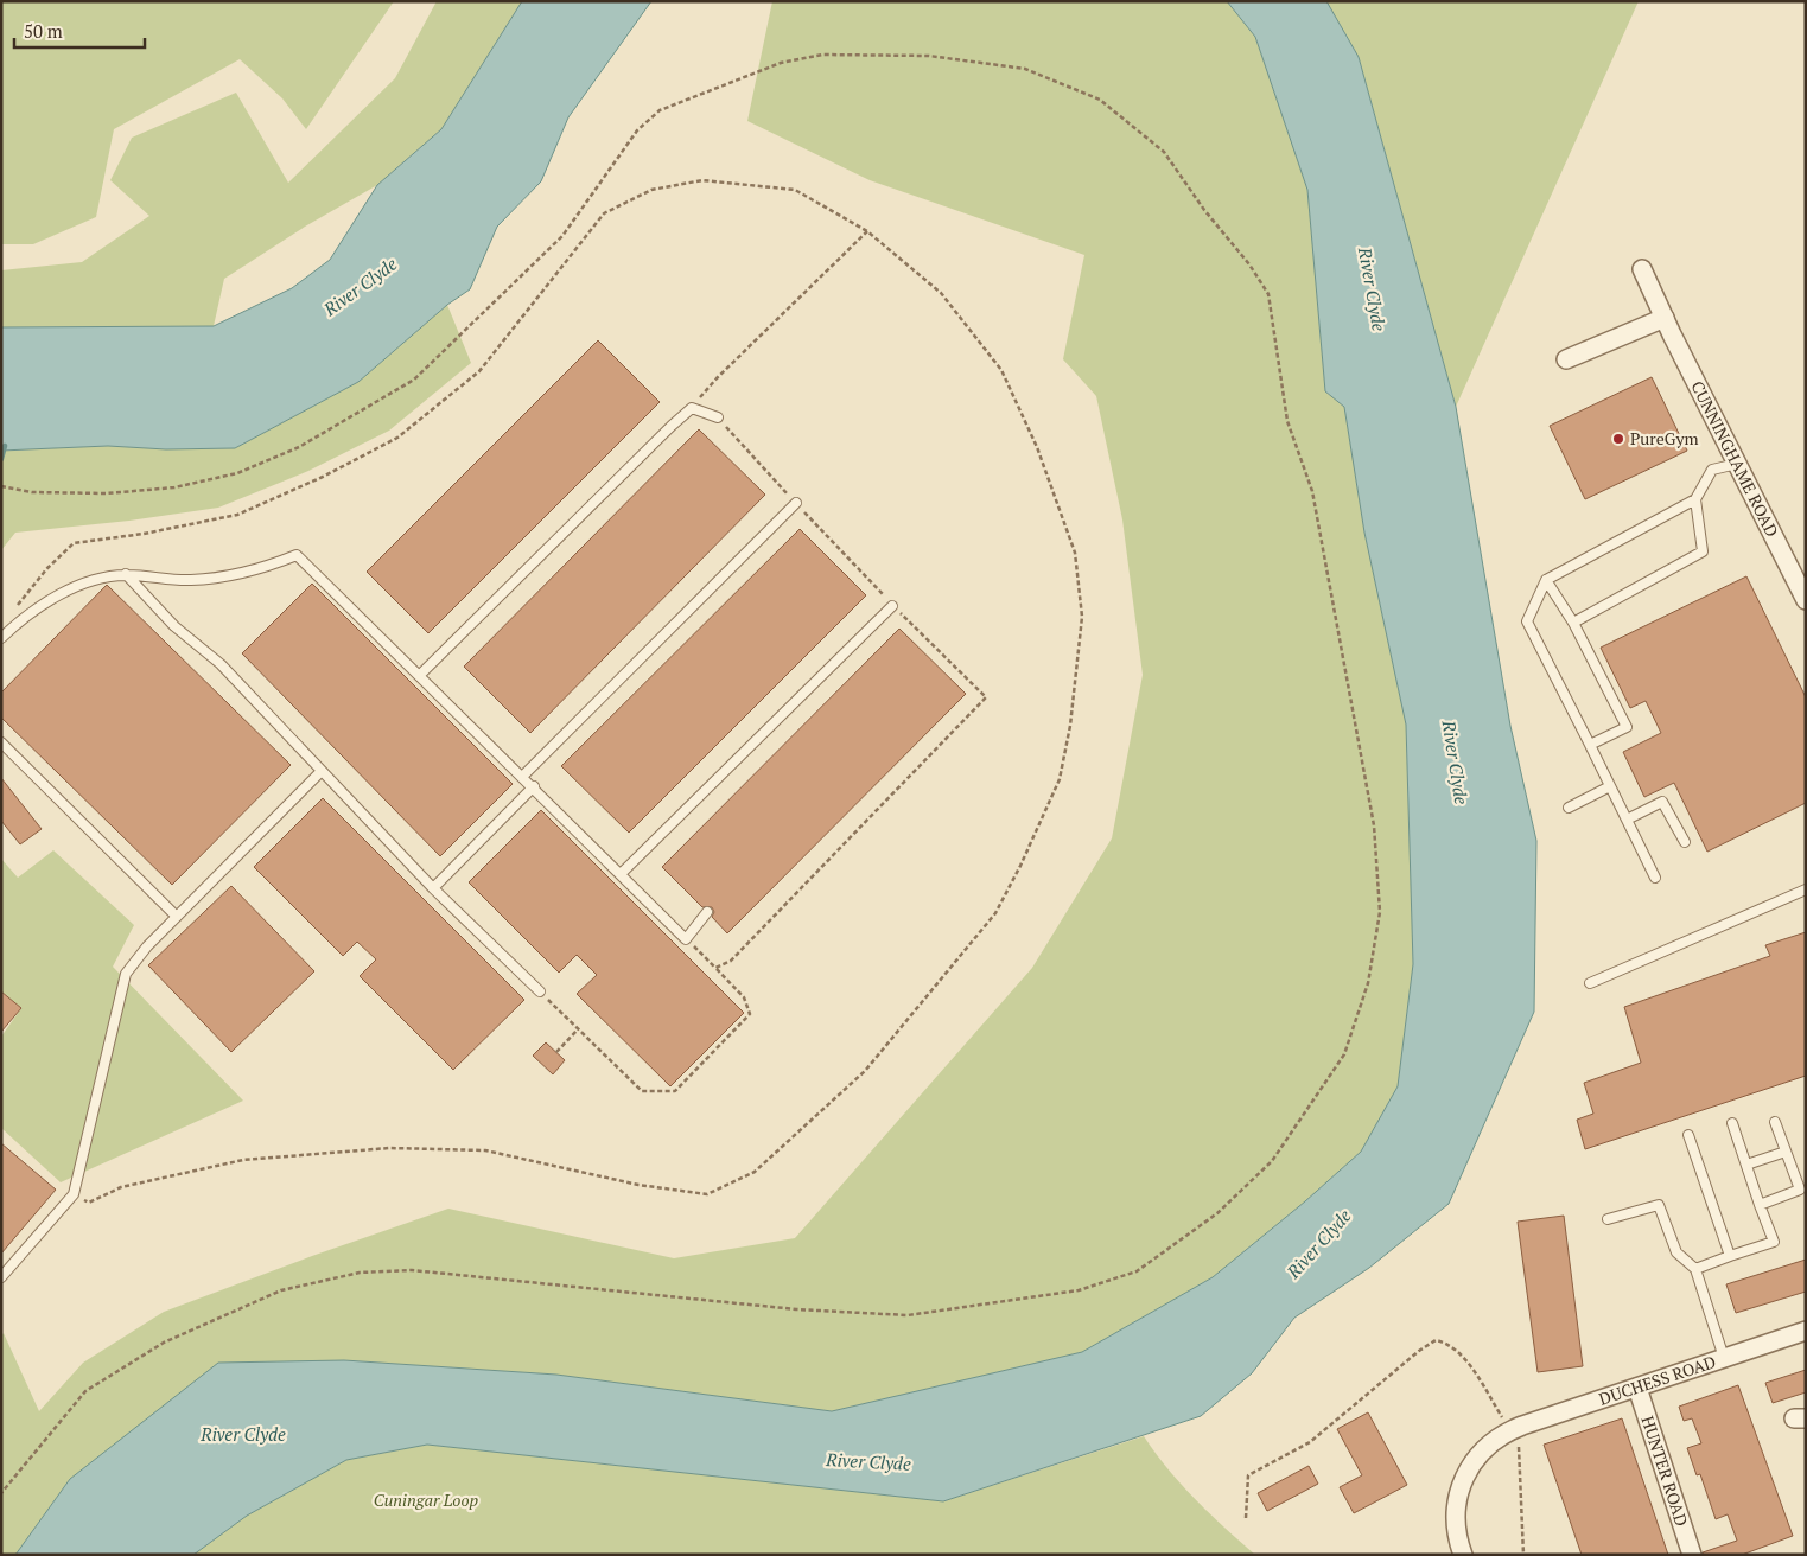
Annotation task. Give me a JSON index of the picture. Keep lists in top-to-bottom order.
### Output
{
  "streets": {
    "street": ["CUNNINGHAME ROAD", "DUCHESS ROAD", "HUNTER ROAD"]
  },
  "crossings": [
    ["DUCHESS ROAD", "HUNTER ROAD"]
  ],
  "water": ["River Clyde"],
  "parks": ["Cuningar Loop"],
  "places": ["PureGym"],
  "scale_bar": "50 m"
}
